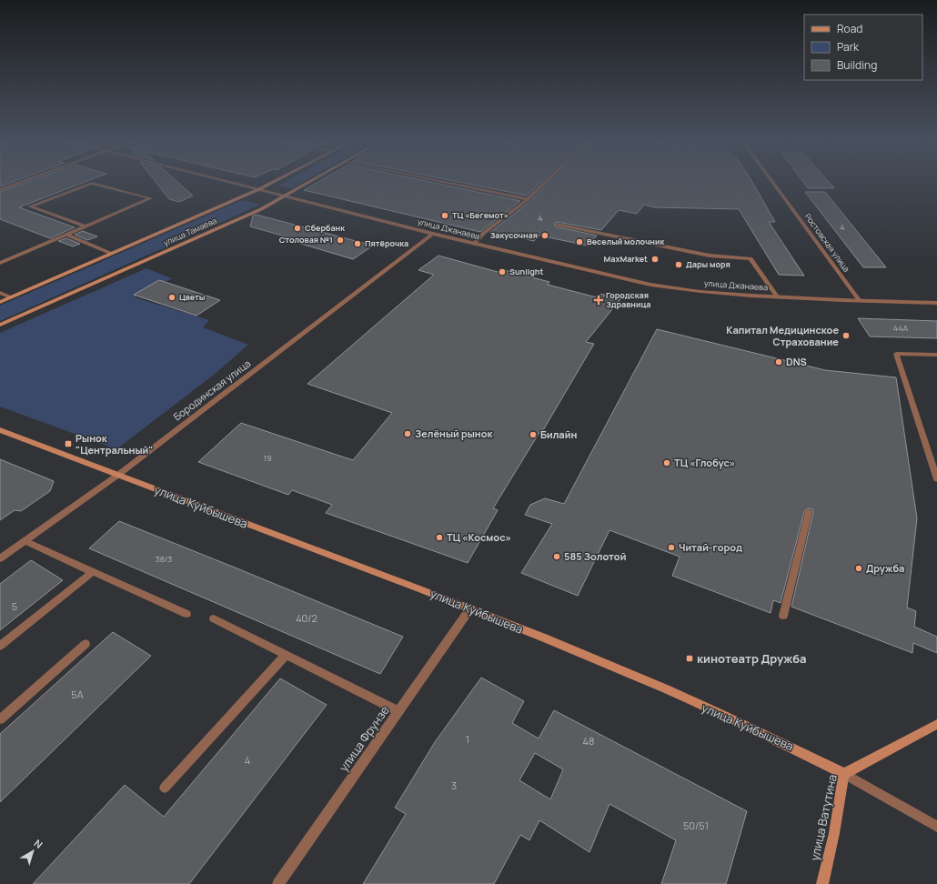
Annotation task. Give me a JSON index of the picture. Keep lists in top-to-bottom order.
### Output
{
  "streets": {
    "main road": ["улица Тамаева", "улица Куйбышева", "улица Ватутина"],
    "street": [
      "улица Джанаева",
      "Ростовская улица",
      "Бородинская улица",
      "улица Фрунзе"
    ]
  },
  "crossings": [
    ["улица Джанаева", "улица Тамаева"],
    ["улица Джанаева", "Ростовская улица"],
    ["улица Джанаева", "Бородинская улица"],
    ["Бородинская улица", "улица Куйбышева"],
    ["улица Куйбышева", "улица Фрунзе"],
    ["улица Куйбышева", "улица Ватутина"]
  ],
  "places": {
    "other": [
      "ТЦ «Бегемот»",
      "Сбербанк",
      "Закусочная",
      "Столовая №1",
      "Веселый молочник",
      "Пятёрочка",
      "MaxMarket",
      "Дары моря",
      "Sunlight",
      "Цветы",
      "Капитал Медицинское Страхование",
      "DNS",
      "Зелёный рынок",
      "Билайн",
      "ТЦ «Глобус»",
      "ТЦ «Космос»",
      "Читай-город",
      "585 Золотой",
      "Дружба"
    ],
    "health": ["Городская Здравница"],
    "transit": ["Рынок \"Центральный\"", "кинотеатр Дружба"]
  },
  "house_numbers": [
    "4",
    "4",
    "44А",
    "19",
    "38/3",
    "5",
    "40/2",
    "5А",
    "1",
    "48",
    "4",
    "3",
    "50/51"
  ],
  "legend": ["Road", "Park", "Building"],
  "north": "top right"
}
